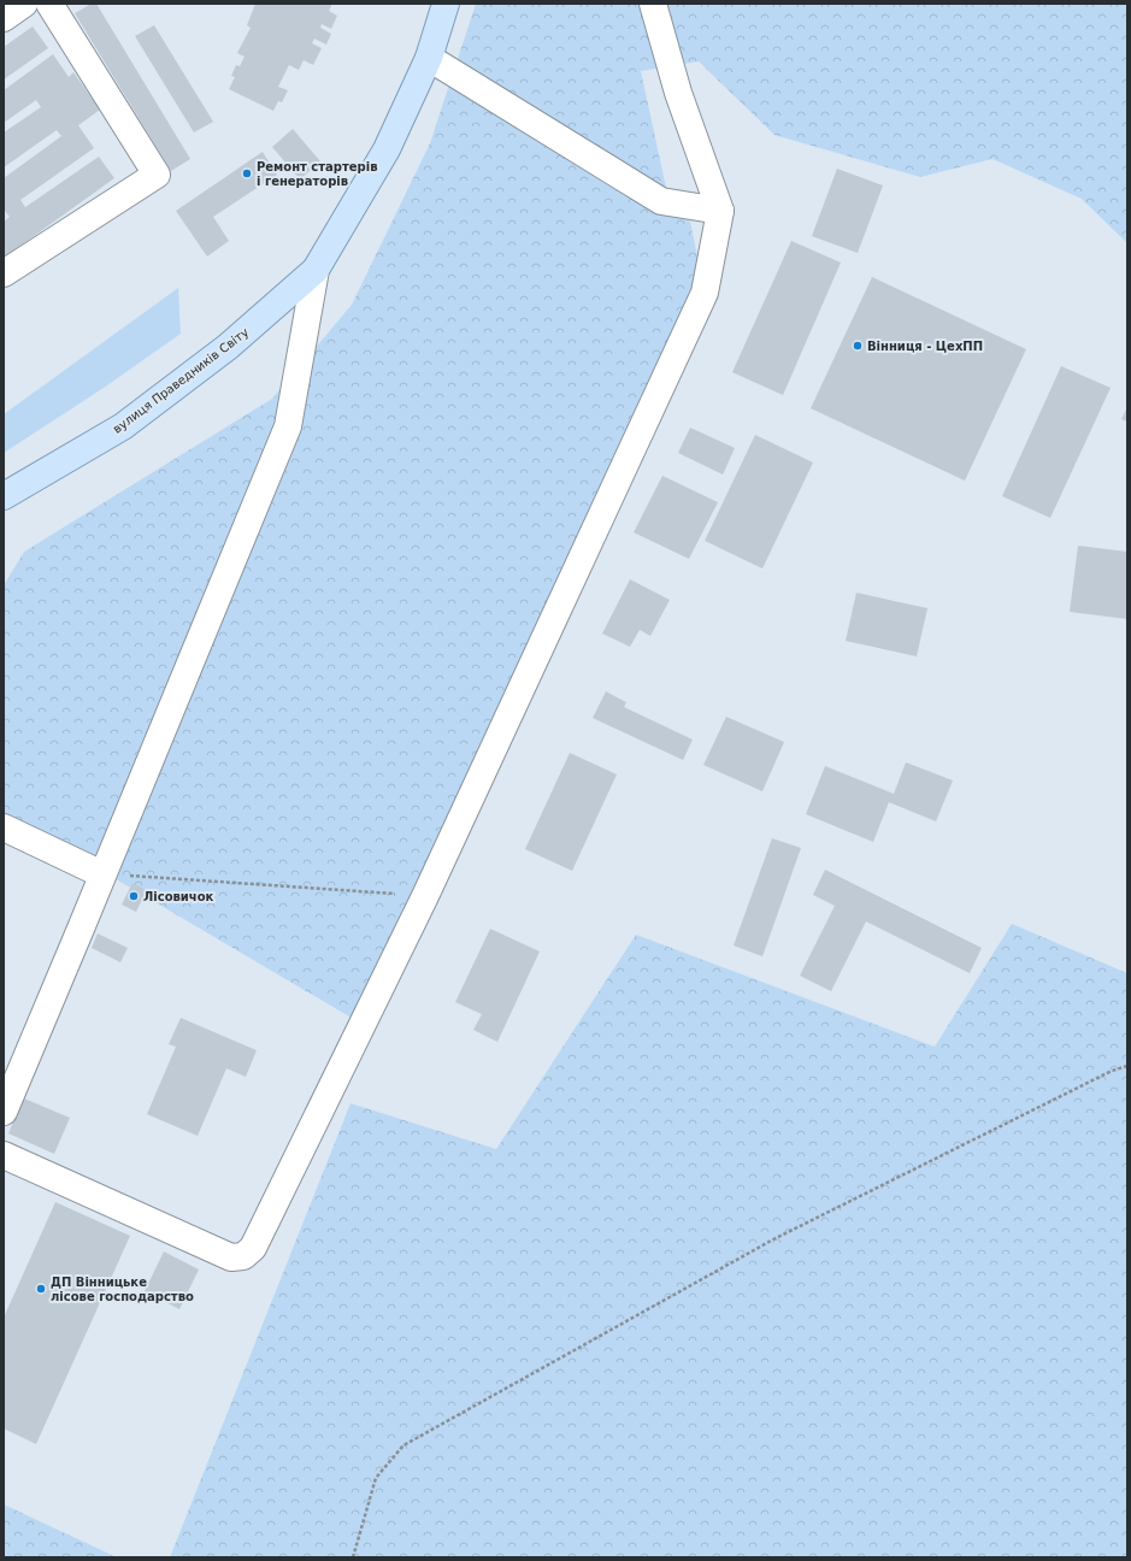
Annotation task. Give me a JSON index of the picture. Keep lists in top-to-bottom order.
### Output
{
  "streets": {
    "main road": ["вулиця Праведників Світу"]
  },
  "places": [
    "Ремонт стартерів і генераторів",
    "Вінниця - ЦехПП",
    "Лісовичок",
    "ДП Вінницьке лісове господарство"
  ]
}
